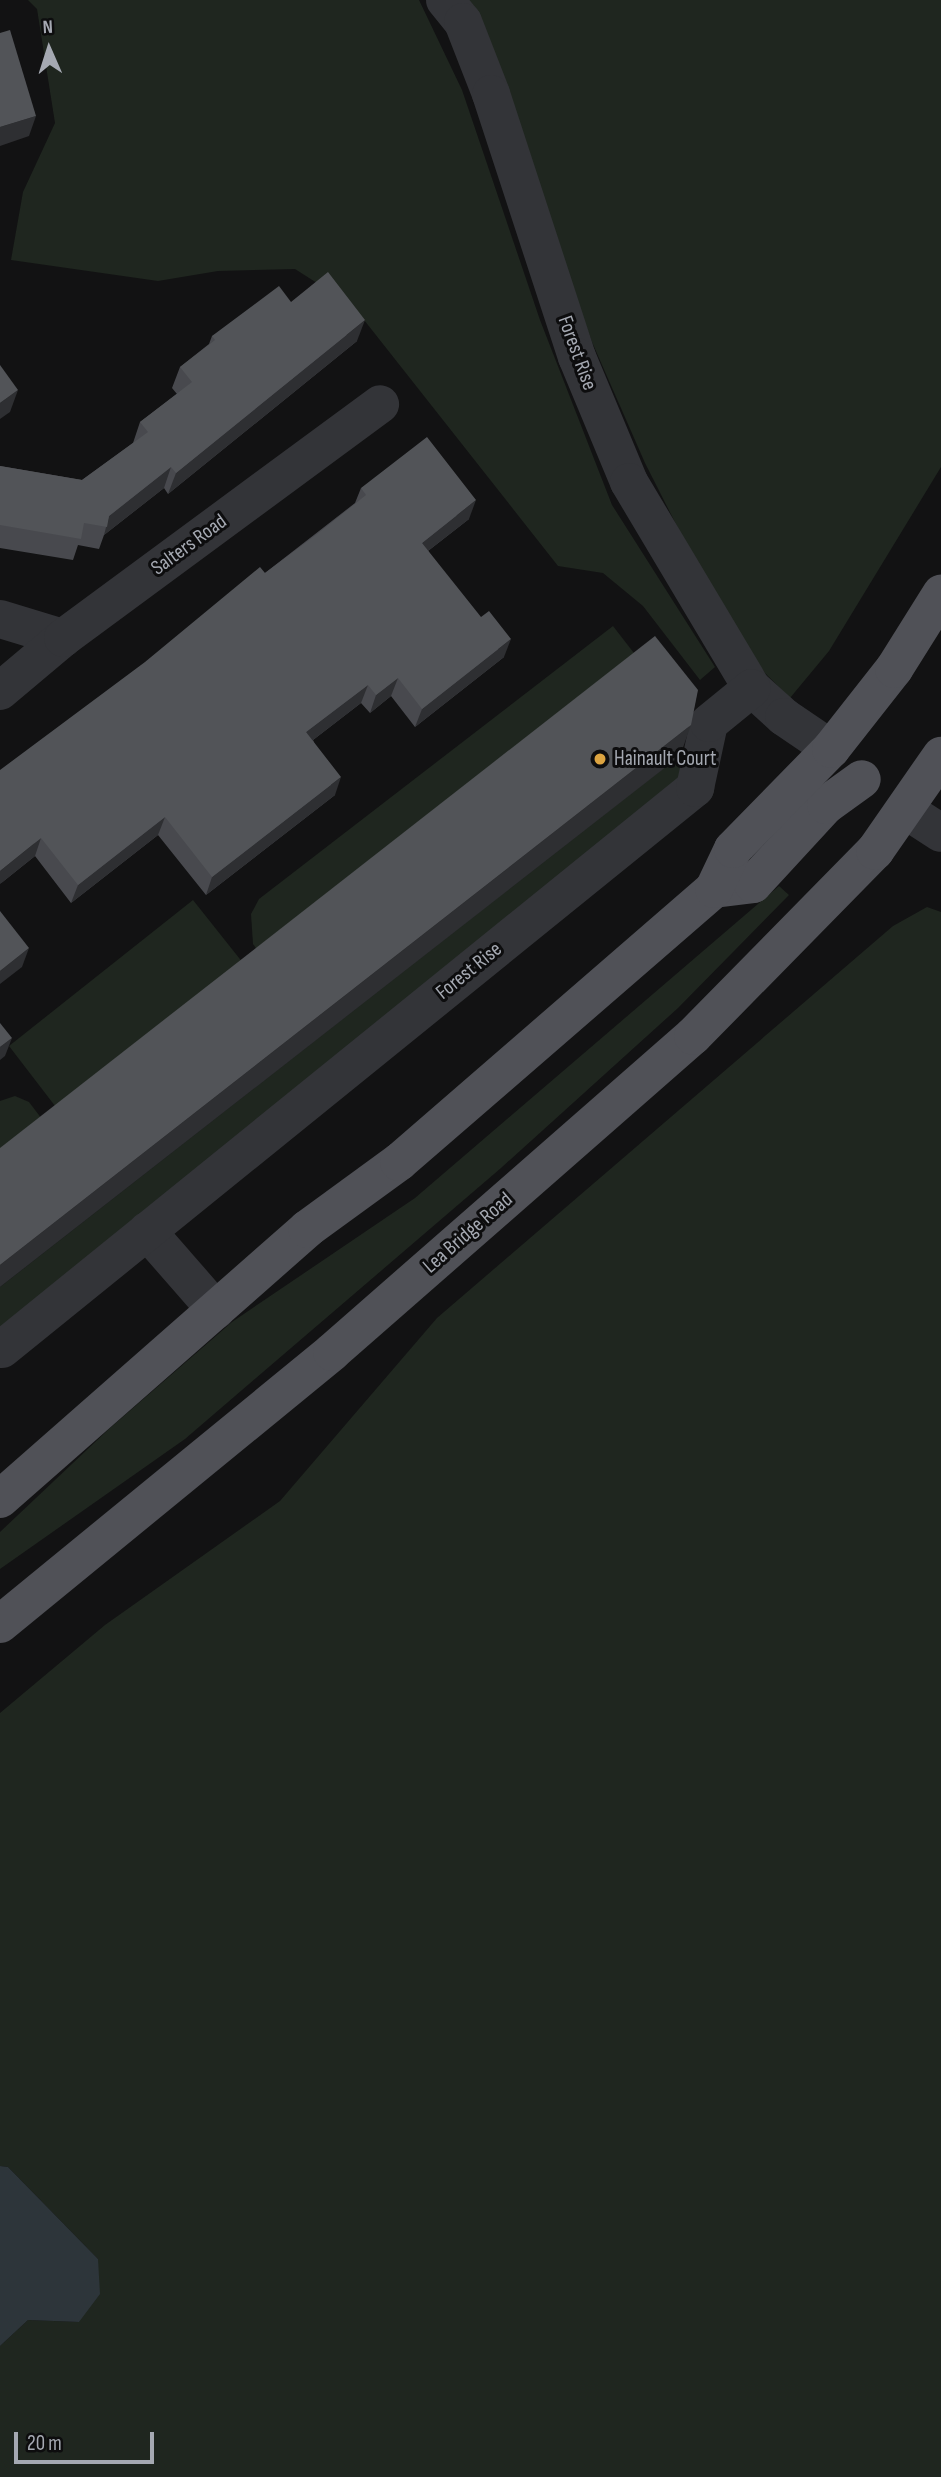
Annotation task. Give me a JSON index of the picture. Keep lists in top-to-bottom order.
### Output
{
  "streets": {
    "main road": ["Lea Bridge Road"],
    "street": ["Forest Rise", "Salters Road"]
  },
  "places": ["Hainault Court"],
  "scale_bar": "20 m",
  "north": "top"
}
